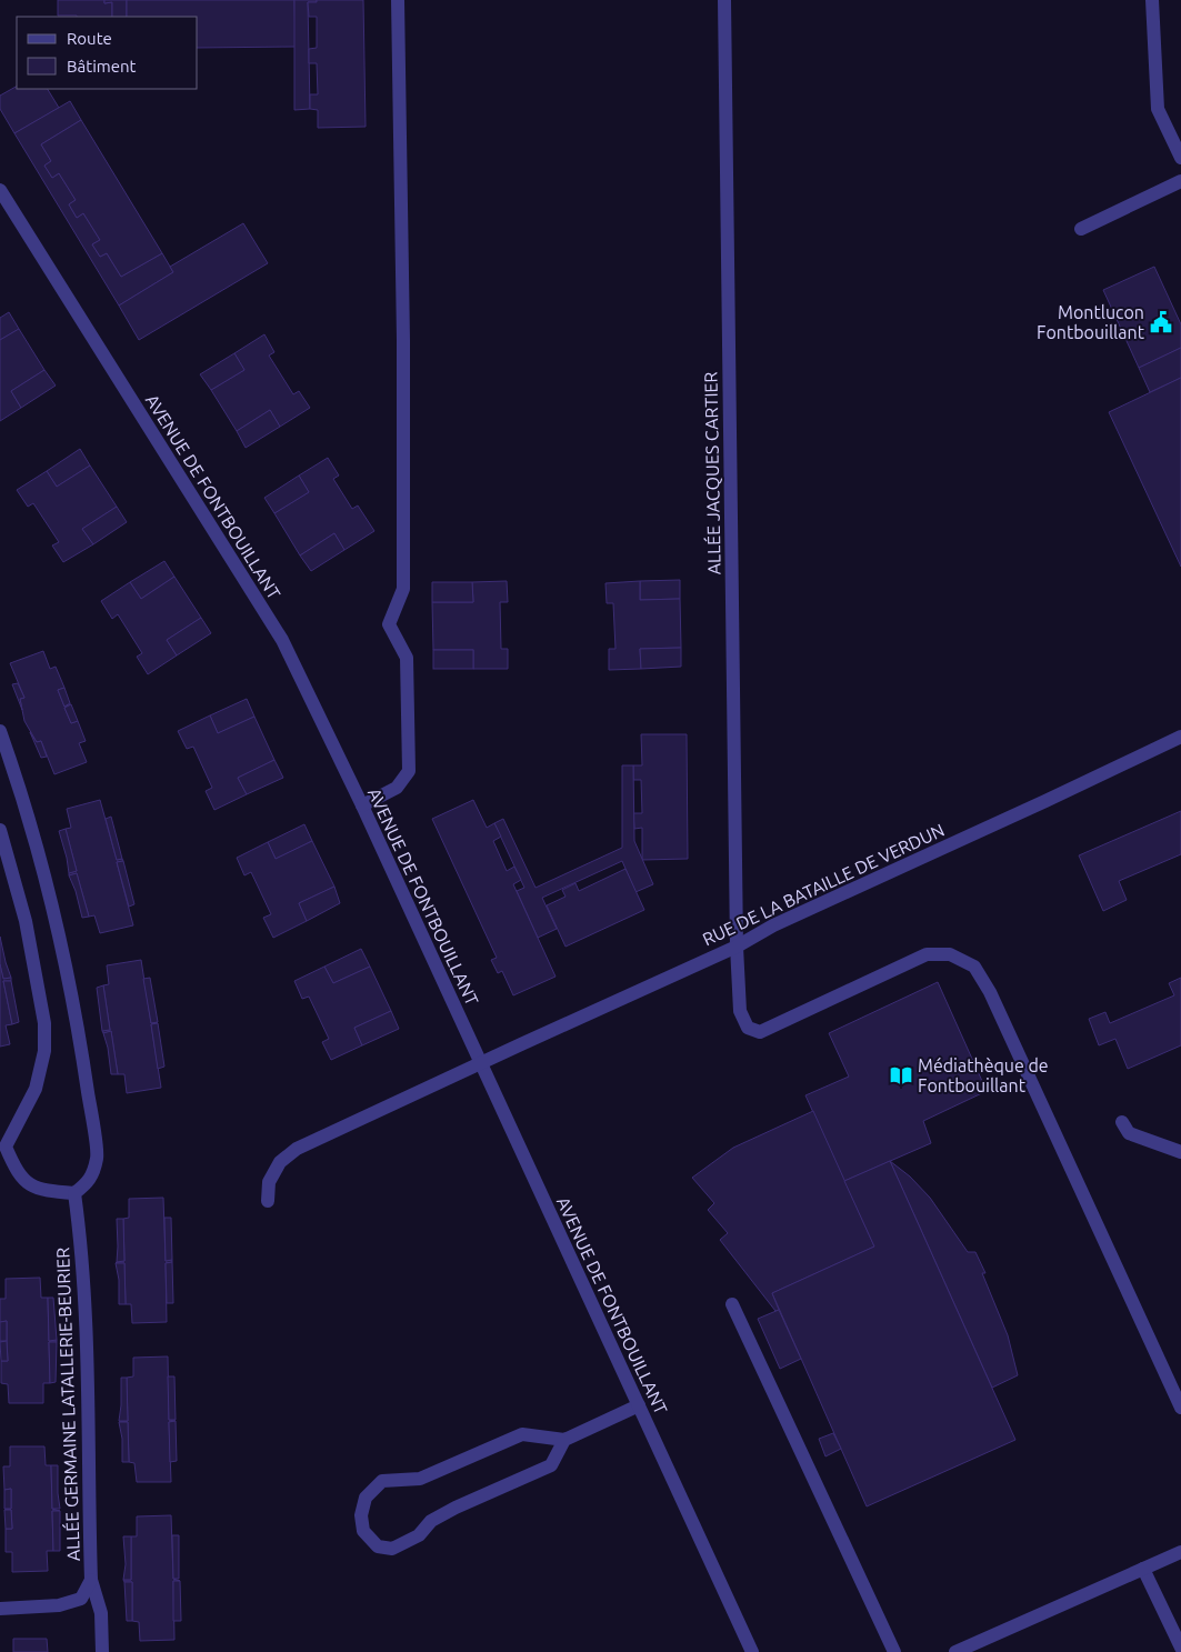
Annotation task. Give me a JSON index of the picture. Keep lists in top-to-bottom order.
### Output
{
  "streets": {
    "street": [
      "ALLÉE JACQUES CARTIER",
      "AVENUE DE FONTBOUILLANT",
      "RUE DE LA BATAILLE DE VERDUN",
      "ALLÉE GERMAINE LATALLERIE-BEURIER"
    ]
  },
  "crossings": [
    ["ALLÉE JACQUES CARTIER", "RUE DE LA BATAILLE DE VERDUN"],
    ["AVENUE DE FONTBOUILLANT", "RUE DE LA BATAILLE DE VERDUN"]
  ],
  "places": {
    "public building": ["Montlucon Fontbouillant"],
    "library": ["Médiathèque de Fontbouillant"]
  },
  "legend": ["Route", "Bâtiment"]
}
